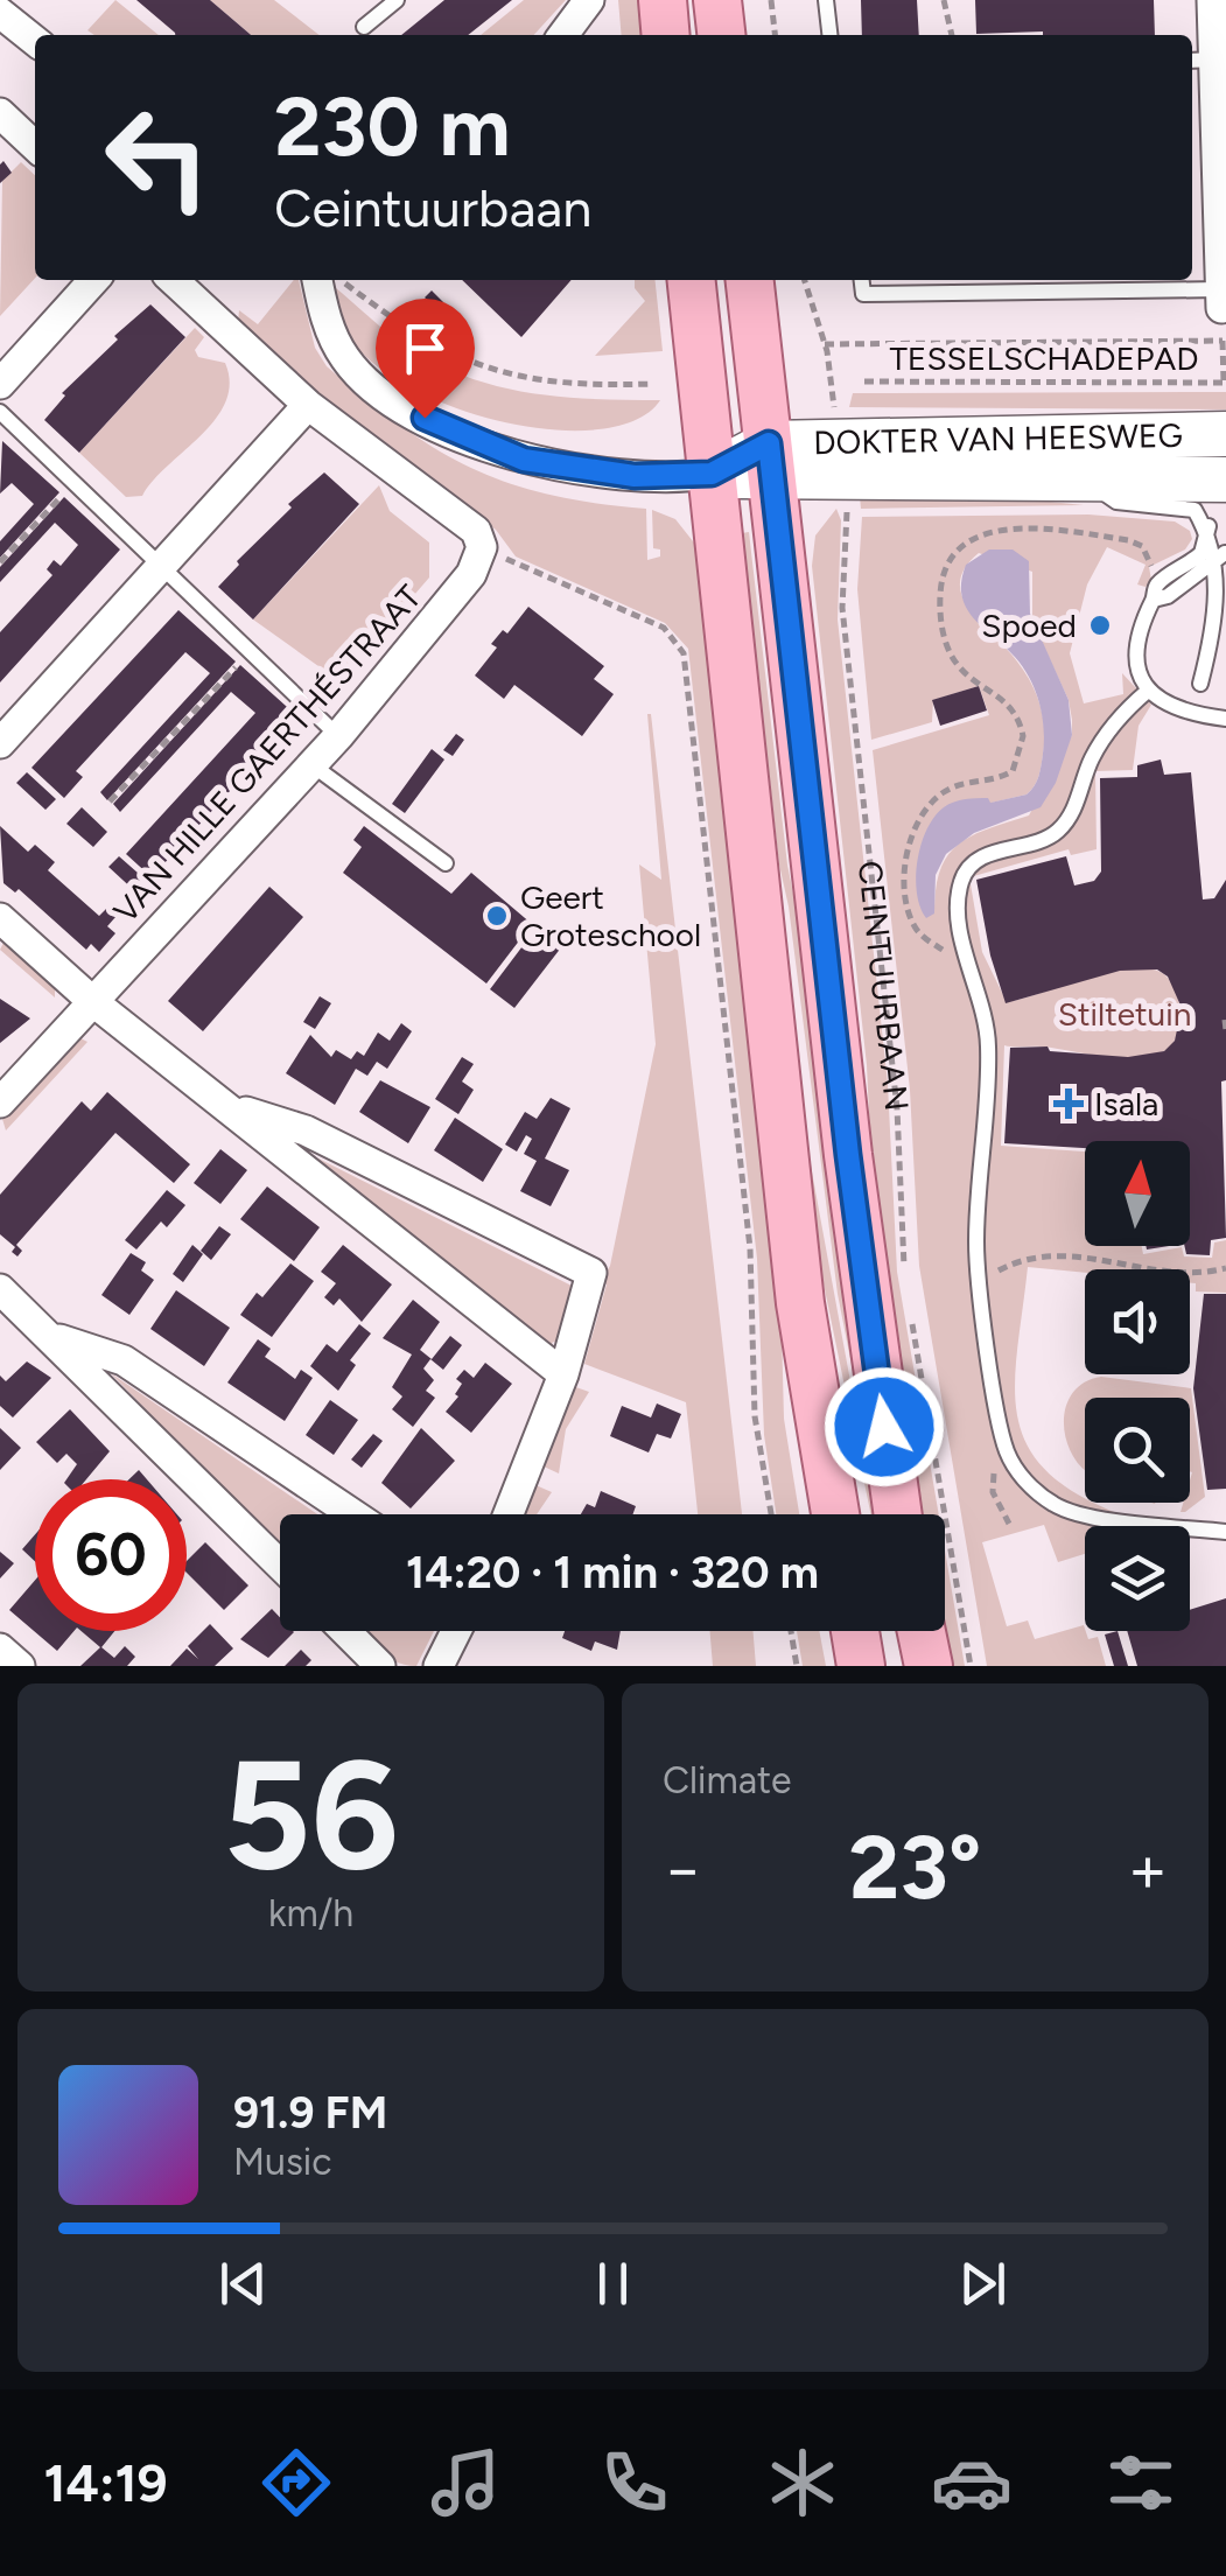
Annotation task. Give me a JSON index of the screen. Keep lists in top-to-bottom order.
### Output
{
  "streets": {
    "main road": ["CEINTUURBAAN"],
    "street": ["DOKTER VAN HEESWEG", "VAN HILLE GAERTHÉSTRAAT"],
    "path": ["TESSELSCHADEPAD"]
  },
  "crossings": [
    ["DOKTER VAN HEESWEG", "CEINTUURBAAN"]
  ],
  "parks": ["Stiltetuin"],
  "places": {
    "other": ["Spoed", "Geert Groteschool"],
    "health": ["Isala"]
  },
  "north": "top",
  "page": {
    "turn": ["230 m", "Ceintuurbaan"],
    "limit": "60",
    "trip": "14:20 · 1 min · 320 m",
    "tile": [
      ["56", "km/h"],
      "Climate"
    ],
    "heat": ["−", "23°", "+"],
    "song": ["91.9 FM", "Music"],
    "tabs": "14:19"
  }
}
